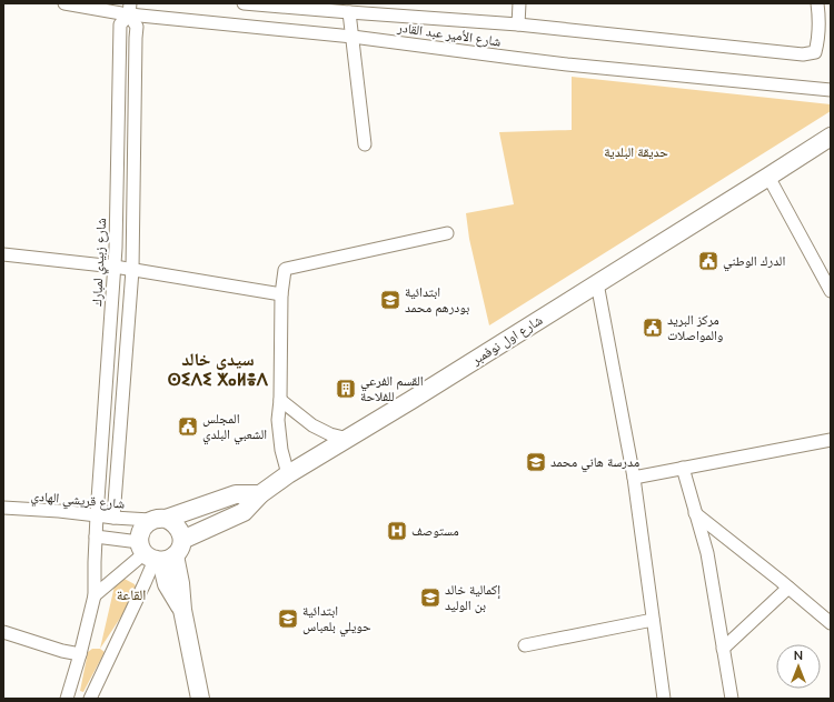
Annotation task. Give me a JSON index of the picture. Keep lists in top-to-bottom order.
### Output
{
  "streets": {
    "main road": ["شارع اول نوفمبر"],
    "street": ["شارع الأمير عبد القادر", "شارع زبيدي لمبارك", "شارع قريشي الهادي"]
  },
  "crossings": [
    ["شارع الأمير عبد القادر", "شارع زبيدي لمبارك"],
    ["شارع زبيدي لمبارك", "شارع قريشي الهادي"]
  ],
  "districts": ["سيدي خالد ⵙⵉⴷⵉ ⵅⴰⵍⴻⴷ", "القاعة"],
  "parks": ["حديقة البلدية"],
  "places": {
    "public building": ["الدرك الوطني", "مركز البريد والمواصلات", "المجلس الشعبي البلدي"],
    "school or university": [
      "ابتدائية بودرهم محمد",
      "مدرسة هاني محمد",
      "إكمالية خالد بن الوليد",
      "ابتدائية حويلي بلعباس"
    ],
    "building": ["القسم الفرعي للفلاحة"],
    "hospital": ["مستوصف"]
  },
  "north": "top"
}
